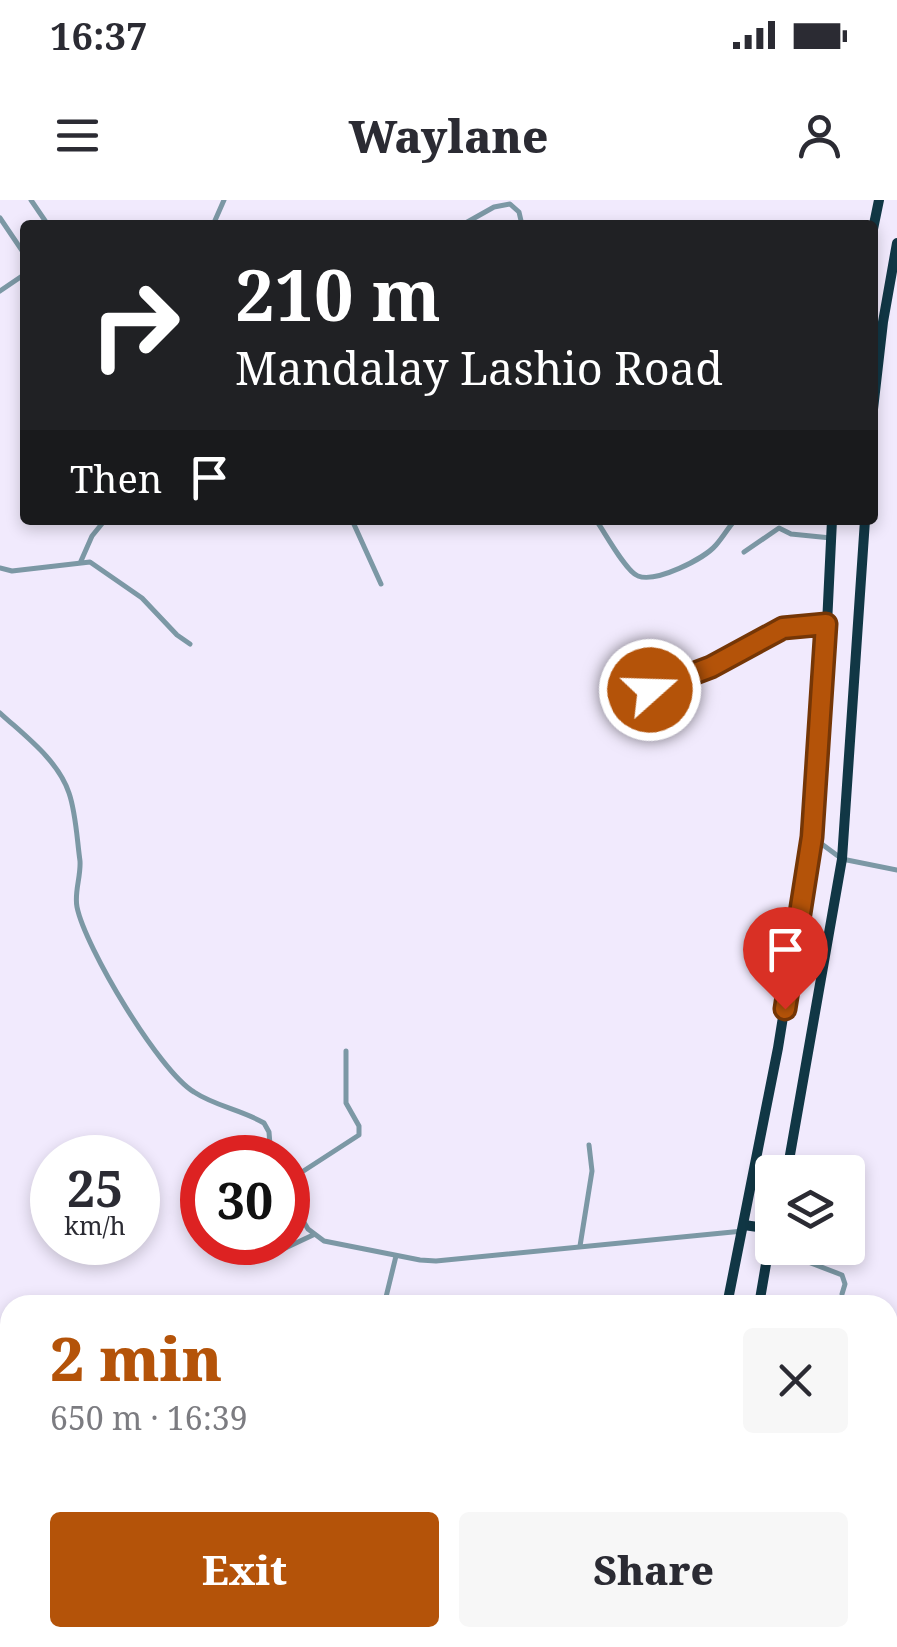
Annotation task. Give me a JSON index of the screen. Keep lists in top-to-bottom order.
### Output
{
  "page": {
    "status": "16:37",
    "header": "Waylane",
    "turn": ["210 m", "Mandalay Lashio Road"],
    "then": "Then",
    "speed": "25 km/h",
    "limit": "30",
    "heading": ["2 min", "650 m · 16:39"],
    "buttons": ["Exit", "Share"]
  }
}
